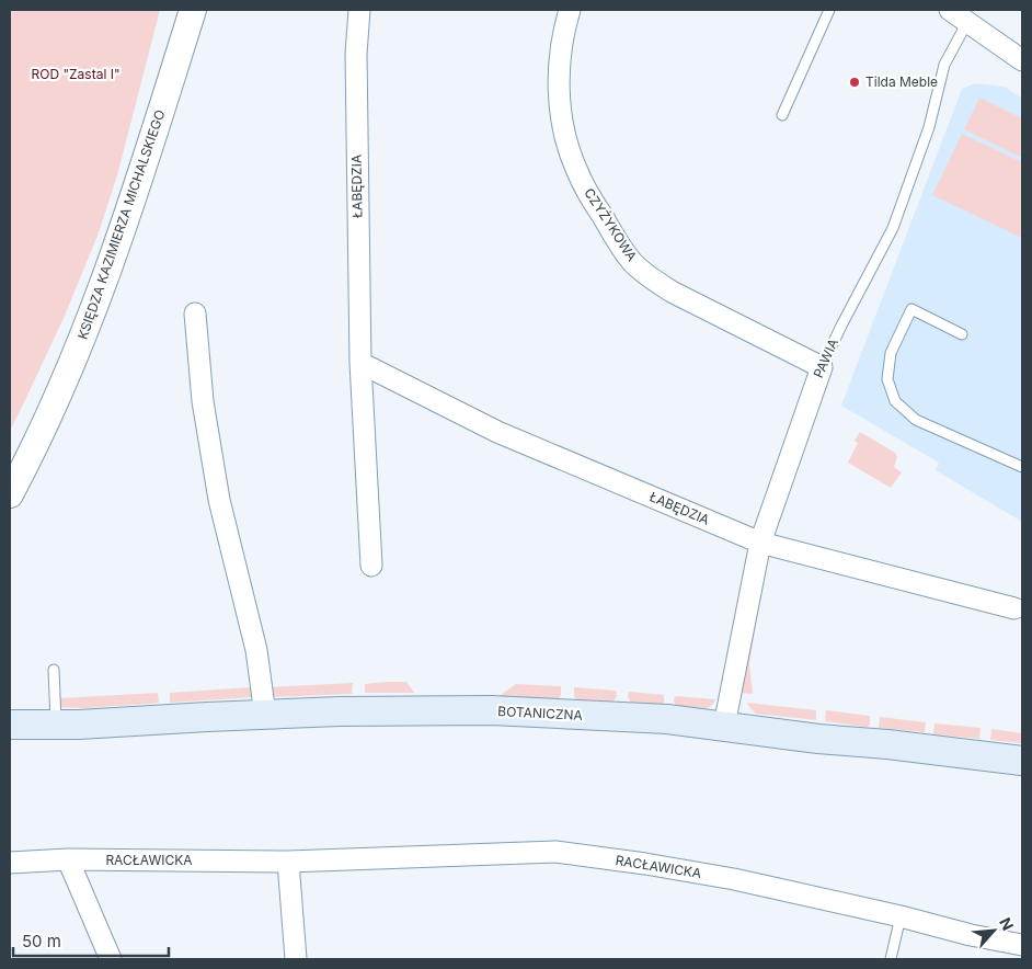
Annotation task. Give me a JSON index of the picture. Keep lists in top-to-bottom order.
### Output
{
  "streets": {
    "main road": ["BOTANICZNA"],
    "street": [
      "ŁABĘDZIA",
      "KSIĘDZA KAZIMIERZA MICHALSKIEGO",
      "CZYŻYKOWA",
      "PAWIA",
      "RACŁAWICKA"
    ]
  },
  "crossings": [
    ["ŁABĘDZIA", "PAWIA"],
    ["CZYŻYKOWA", "PAWIA"],
    ["PAWIA", "BOTANICZNA"]
  ],
  "parks": ["ROD \"Zastal I\""],
  "places": ["Tilda Meble"],
  "scale_bar": "50 m",
  "north": "top right"
}
